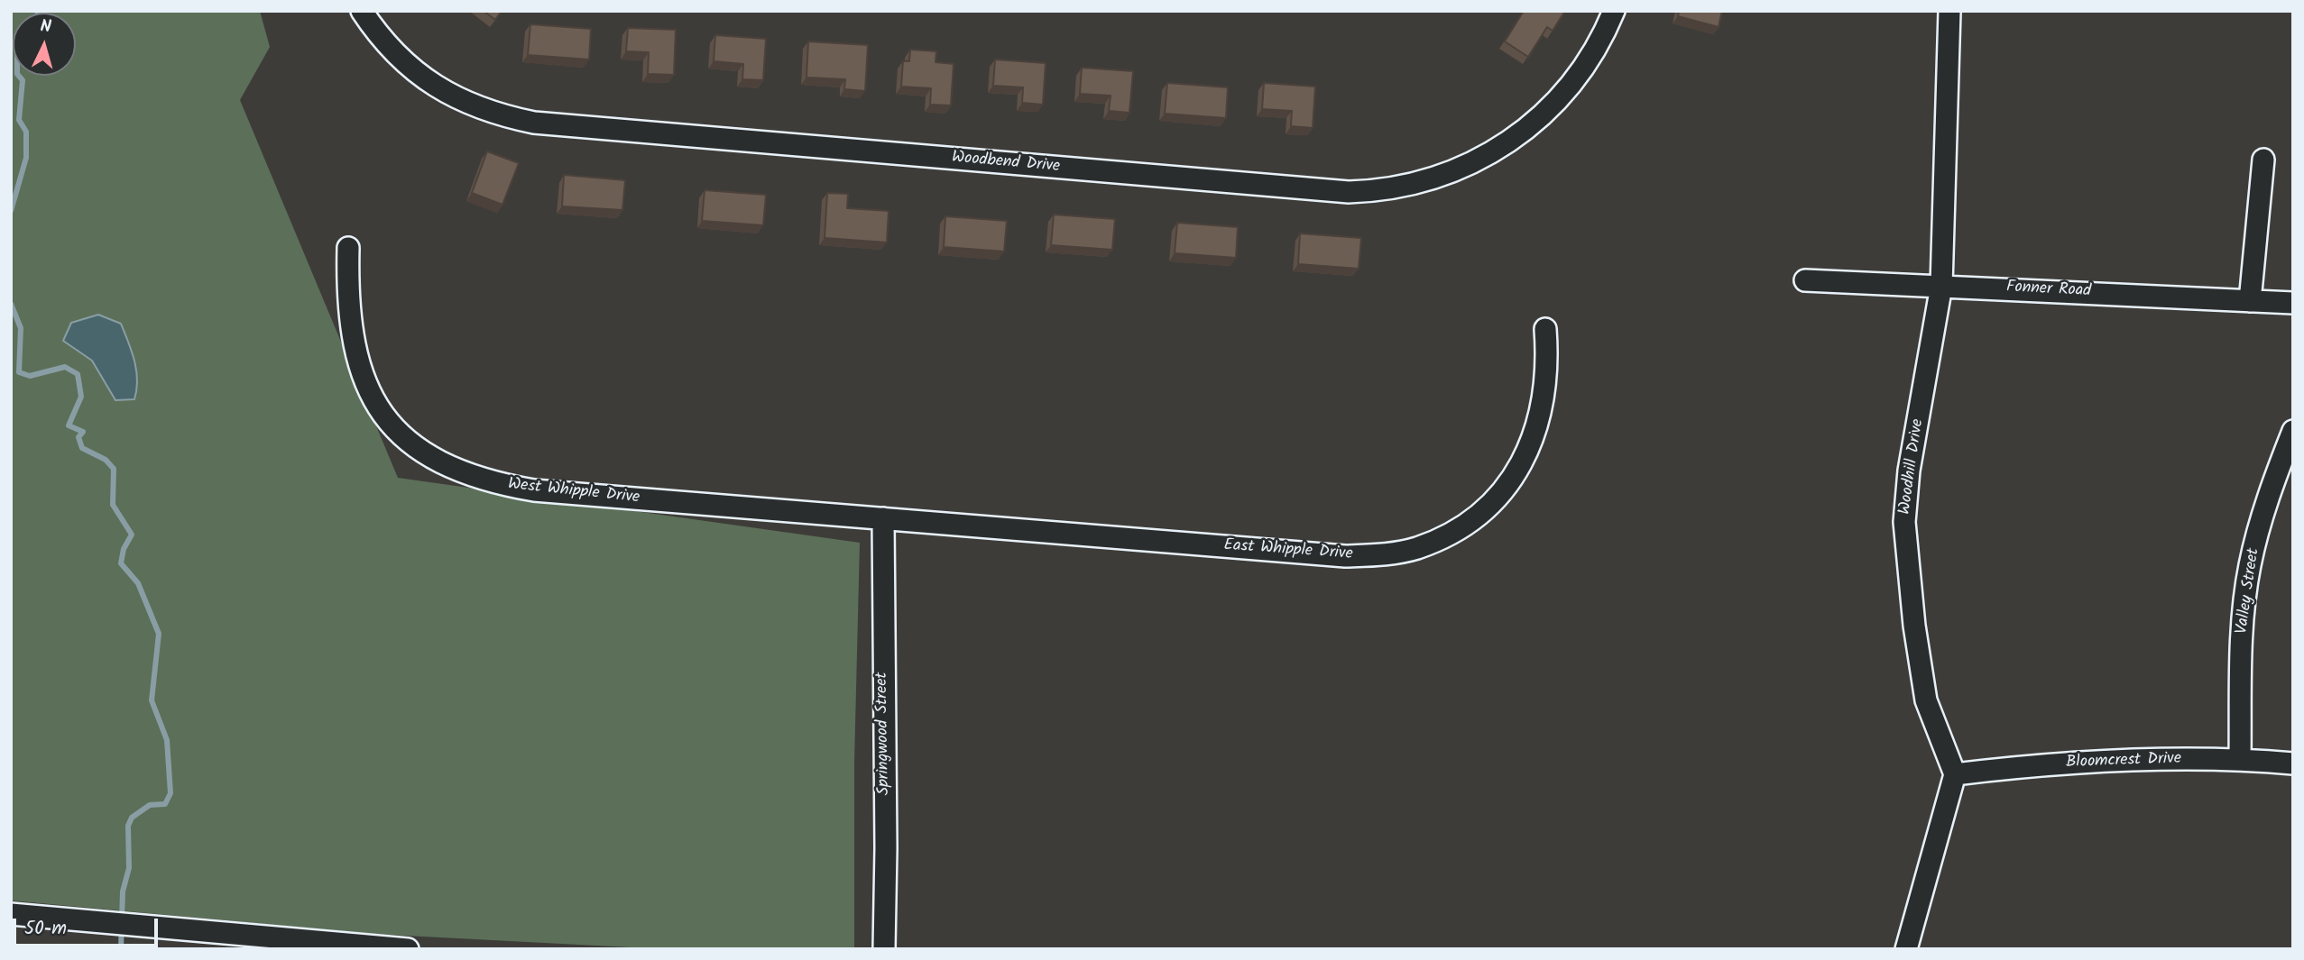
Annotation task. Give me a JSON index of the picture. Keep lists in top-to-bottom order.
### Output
{
  "streets": {
    "street": [
      "Woodbend Drive",
      "Fonner Road",
      "Woodhill Drive",
      "West Whipple Drive",
      "East Whipple Drive",
      "Valley Street",
      "Springwood Street",
      "Bloomcrest Drive"
    ]
  },
  "crossings": [
    ["Fonner Road", "Woodhill Drive"],
    ["Woodhill Drive", "Bloomcrest Drive"],
    ["West Whipple Drive", "East Whipple Drive"],
    ["West Whipple Drive", "Springwood Street"],
    ["East Whipple Drive", "Springwood Street"],
    ["Valley Street", "Bloomcrest Drive"]
  ],
  "scale_bar": "50 m",
  "north": "top"
}
